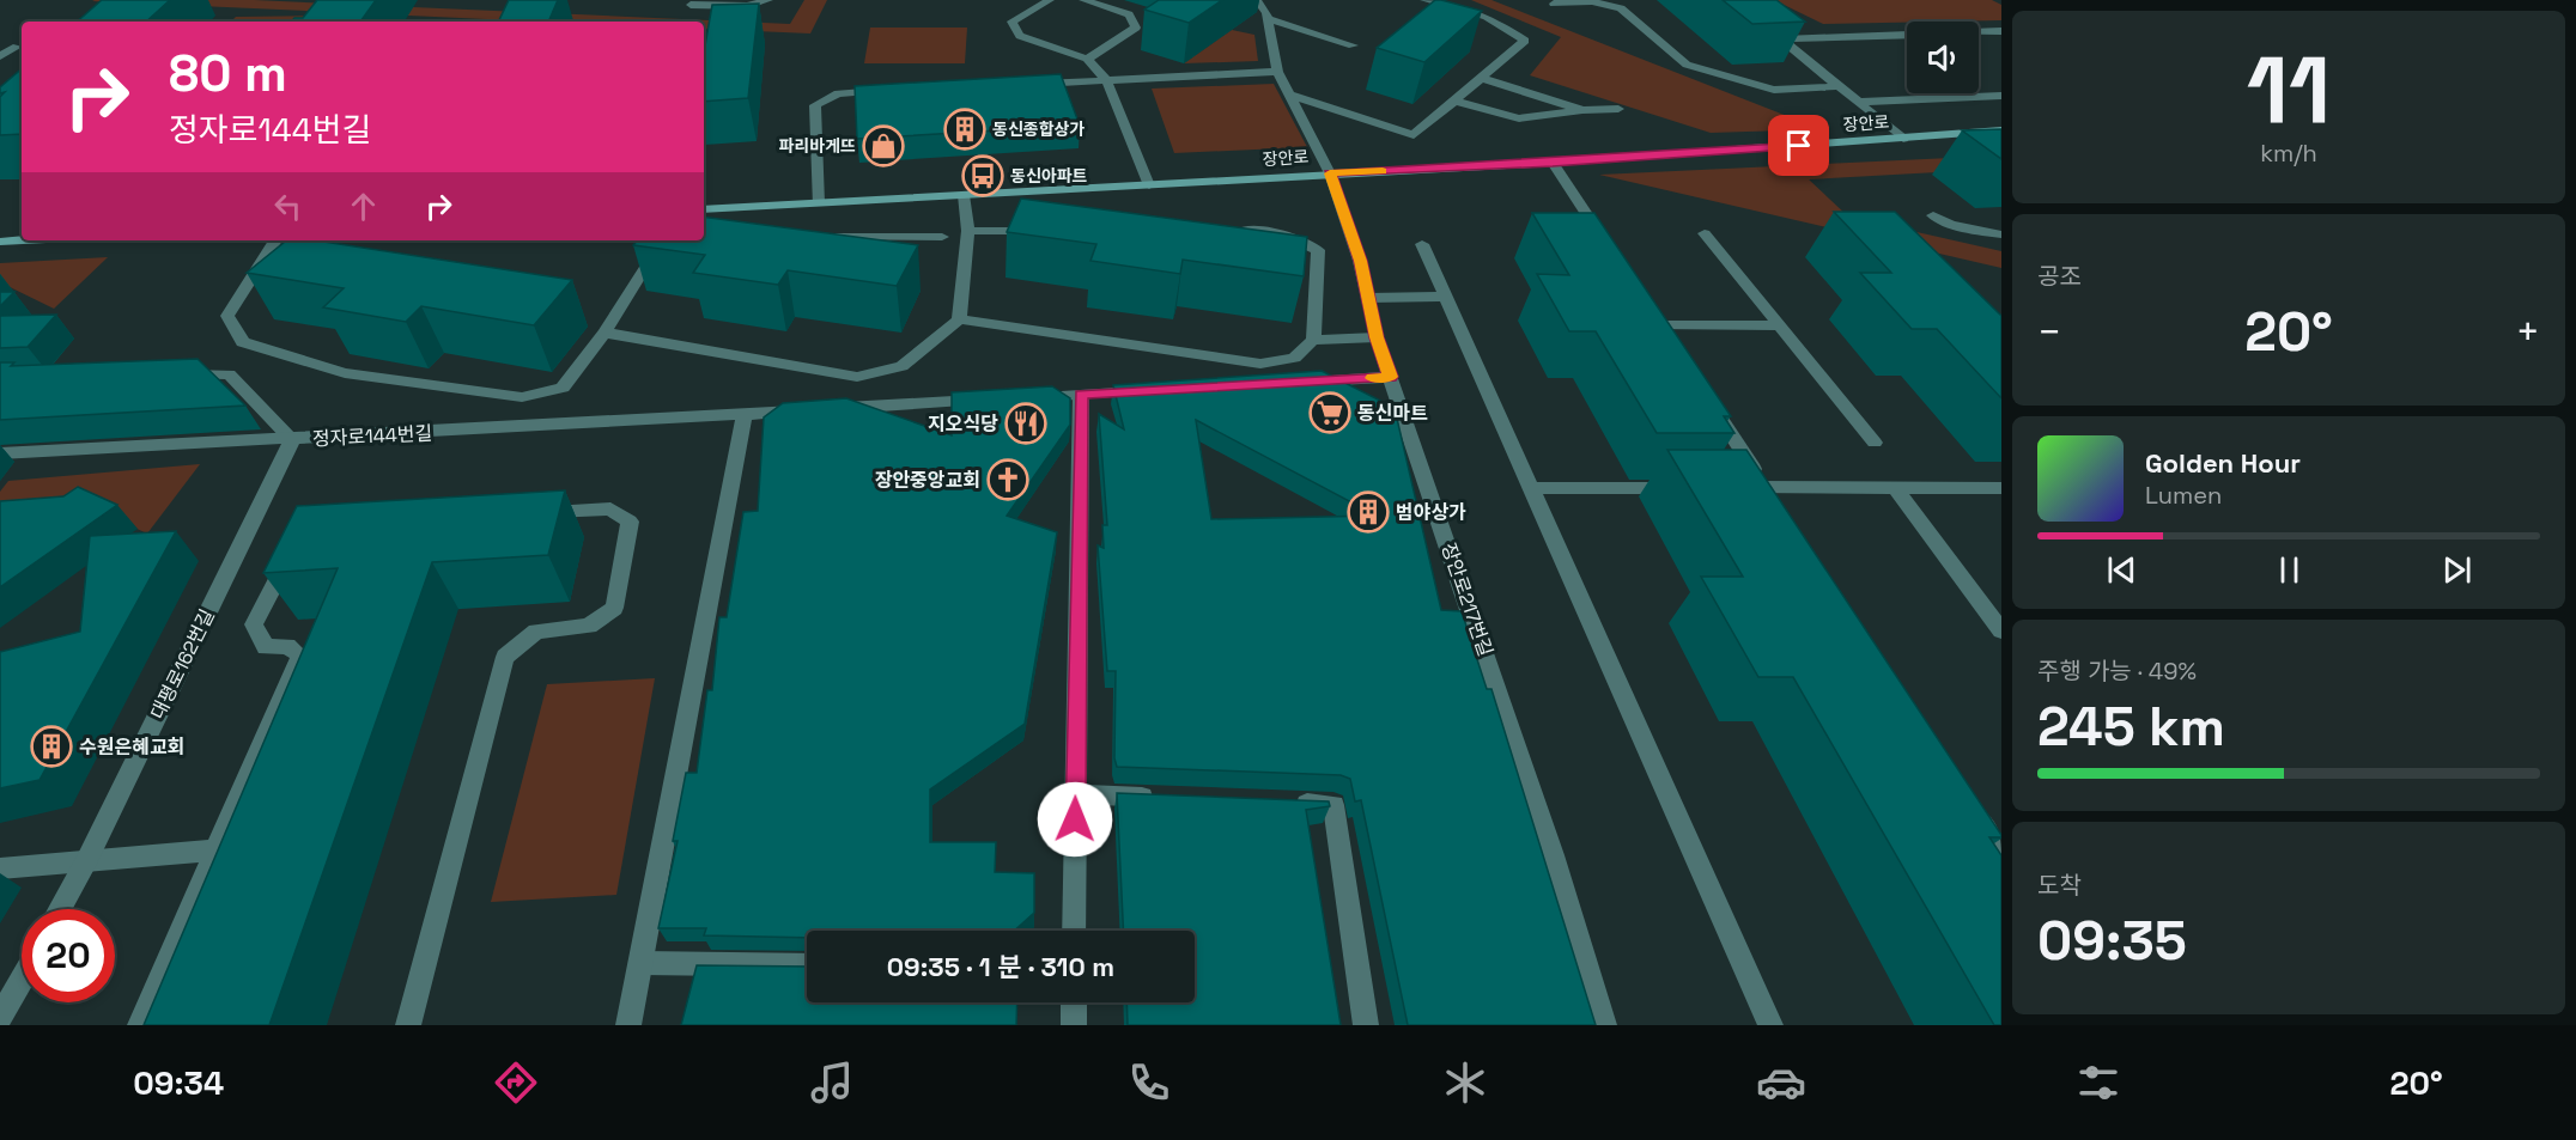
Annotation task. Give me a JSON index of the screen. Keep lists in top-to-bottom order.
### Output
{
  "streets": {
    "main road": ["장안로"],
    "street": ["정자로144번길", "장안로217번길", "대평로162번길"]
  },
  "crossings": [
    ["장안로", "장안로217번길"],
    ["정자로144번길", "대평로162번길"]
  ],
  "places": {
    "building": ["동신종합상가", "범야상가", "수원은혜교회"],
    "shop": ["파리바게뜨"],
    "bus stop": ["동신아파트"],
    "supermarket": ["동신마트"],
    "restaurant": ["지오식당"],
    "church": ["장안중앙교회"]
  },
  "page": {
    "tile": [
      ["11", "km/h"],
      "공조",
      ["주행 가능 · 49%", "245 km"],
      ["도착", "09:35"]
    ],
    "turn": ["80 m", "정자로144번길"],
    "heat": ["−", "20°", "+"],
    "song": ["Golden Hour", "Lumen"],
    "limit": "20",
    "trip": "09:35 · 1 분 · 310 m",
    "tabs": ["09:34", "20°"]
  }
}
